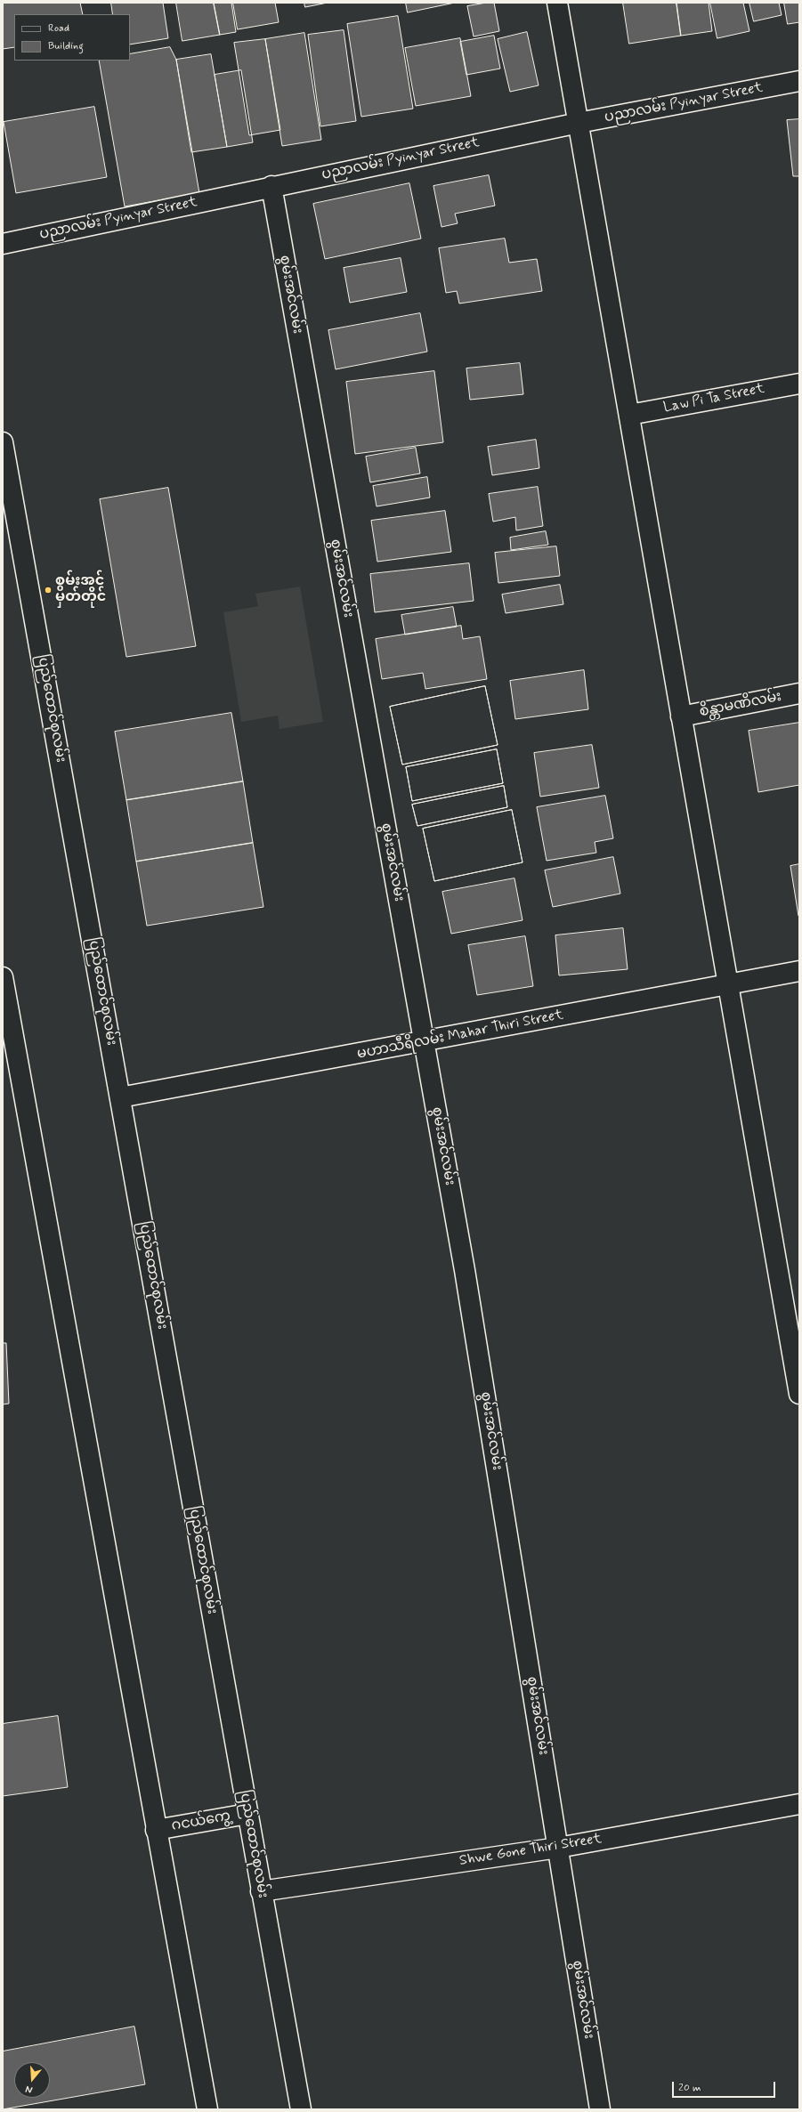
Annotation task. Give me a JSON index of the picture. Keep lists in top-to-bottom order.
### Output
{
  "streets": {
    "street": [
      "ပညာလမ်း Pyinyar Street",
      "စွမ်းအင်လမ်း",
      "Law Pi Ta Street",
      "စိန္တာမဏိလမ်း",
      "ပြည်ထောင်စုလမ်း",
      "မဟာသီရိလမ်း Mahar Thiri Street",
      "ဂငယ်ကွေ့",
      "Shwe Gone Thiri Street"
    ]
  },
  "crossings": [
    ["ပညာလမ်း Pyinyar Street", "စွမ်းအင်လမ်း"],
    ["စွမ်းအင်လမ်း", "မဟာသီရိလမ်း Mahar Thiri Street"],
    ["စွမ်းအင်လမ်း", "Shwe Gone Thiri Street"],
    ["ပြည်ထောင်စုလမ်း", "မဟာသီရိလမ်း Mahar Thiri Street"],
    ["ပြည်ထောင်စုလမ်း", "ဂငယ်ကွေ့"],
    ["ပြည်ထောင်စုလမ်း", "Shwe Gone Thiri Street"]
  ],
  "places": ["စွမ်းအင် မှတ်တိုင်"],
  "legend": ["Road", "Building"],
  "scale_bar": "20 m",
  "north": "bottom"
}
